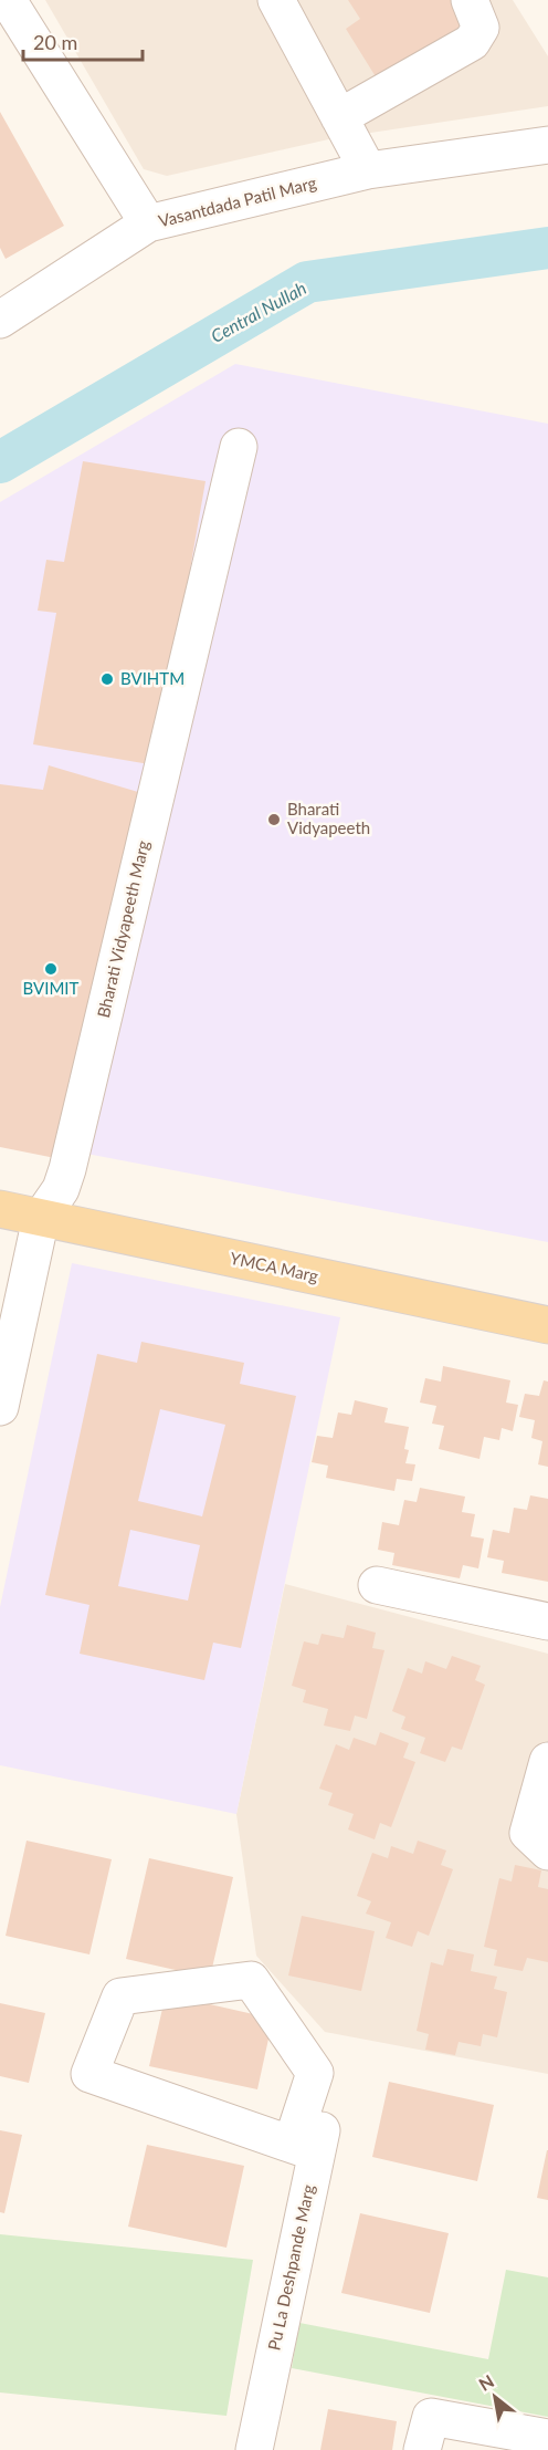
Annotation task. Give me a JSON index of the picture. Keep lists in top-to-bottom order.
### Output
{
  "streets": {
    "main road": ["YMCA Marg"],
    "street": ["Vasantdada Patil Marg", "Bharati Vidyapeeth Marg", "Pu La Deshpande Marg"]
  },
  "crossings": [
    ["Bharati Vidyapeeth Marg", "YMCA Marg"]
  ],
  "water": ["Central Nullah"],
  "places": ["BVIHTM", "Bharati Vidyapeeth", "BVIMIT"],
  "scale_bar": "20 m",
  "north": "top left"
}
